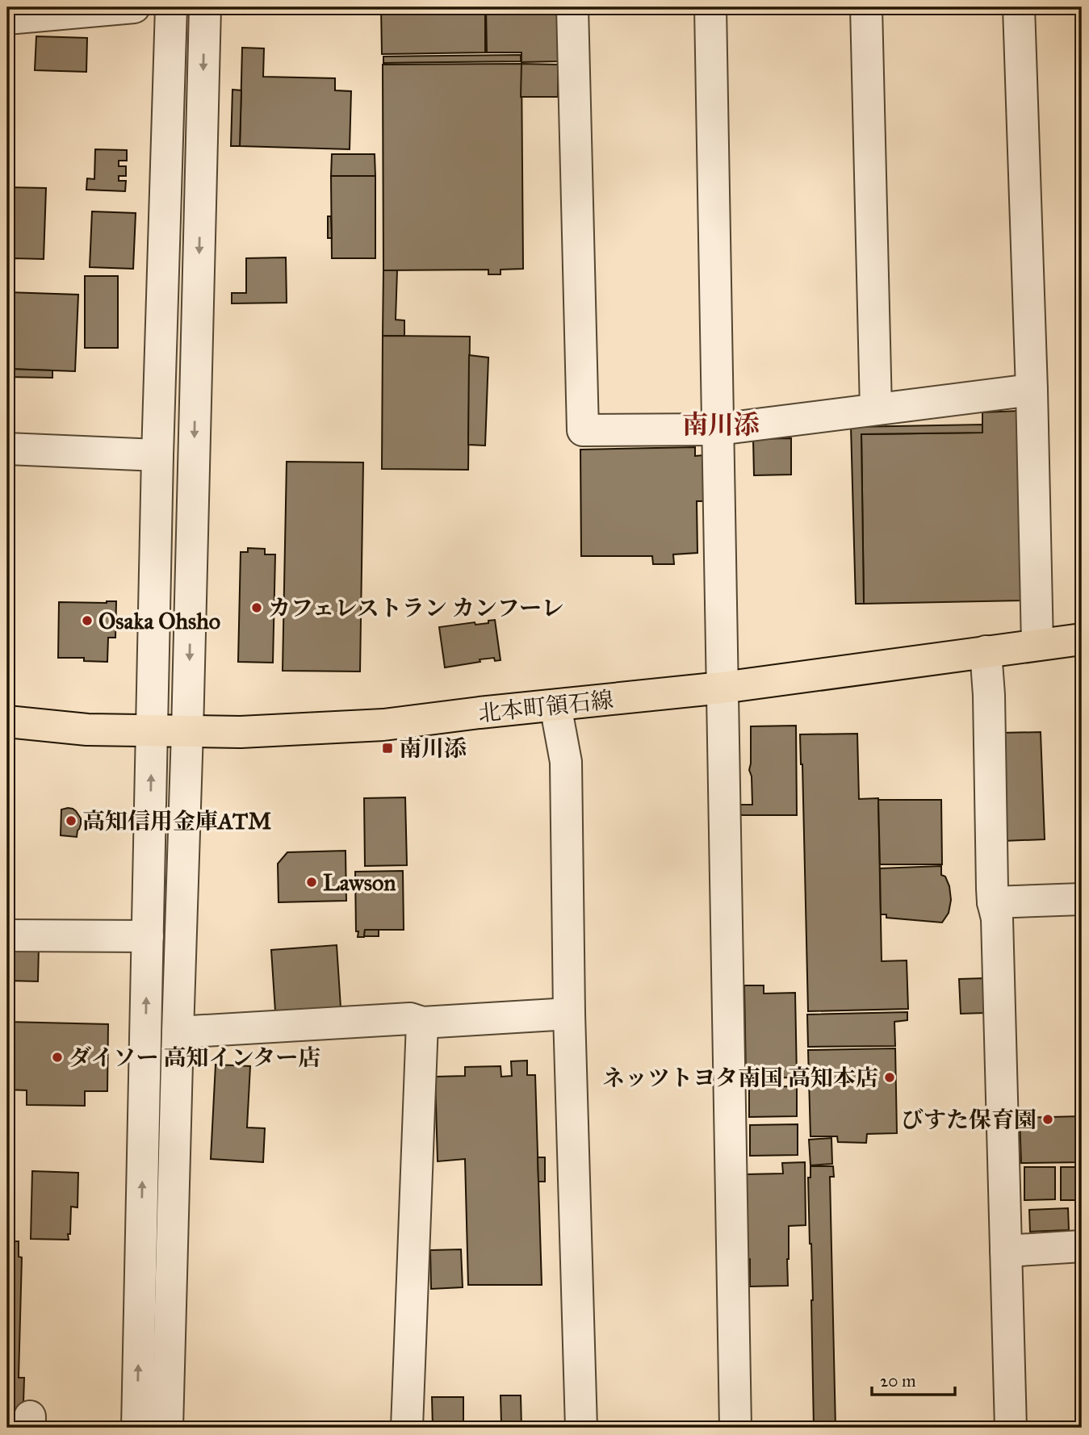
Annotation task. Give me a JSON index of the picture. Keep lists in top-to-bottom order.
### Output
{
  "streets": {
    "main road": ["北本町領石線"]
  },
  "districts": ["南川添"],
  "places": {
    "other": [
      "カフェレストラン カンフーレ",
      "Osaka Ohsho",
      "高知信用金庫ATM",
      "Lawson",
      "ダイソー 高知インター店",
      "ネッツトヨタ南国 高知本店",
      "びすた保育園"
    ],
    "transit": ["南川添"]
  },
  "scale_bar": "20 m"
}
